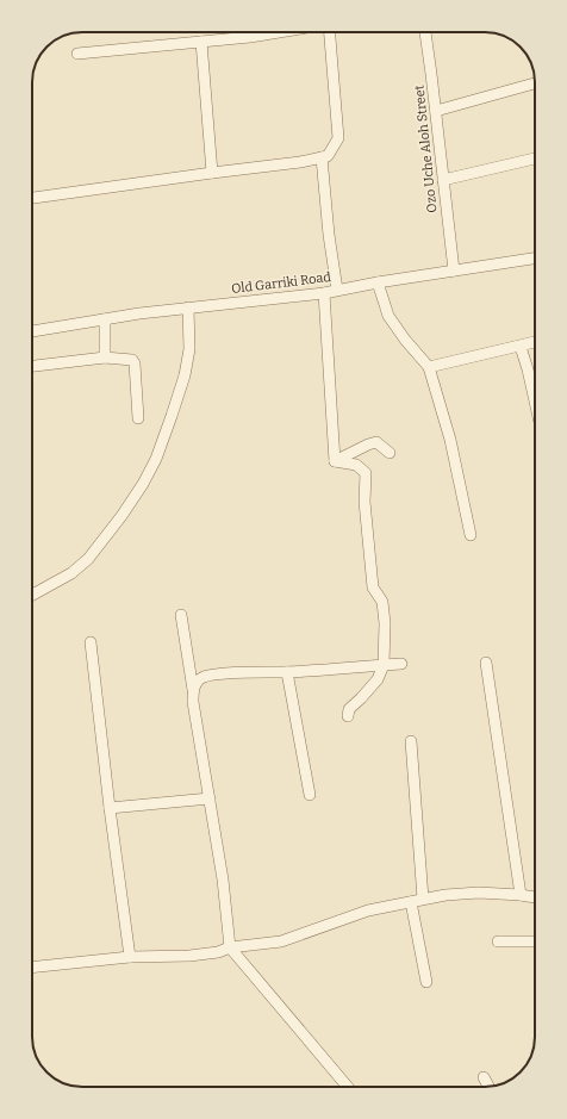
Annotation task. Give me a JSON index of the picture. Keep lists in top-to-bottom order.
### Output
{
  "streets": {
    "street": ["Ozo Uche Aloh Street", "Old Garriki Road"]
  },
  "crossings": [
    ["Ozo Uche Aloh Street", "Old Garriki Road"]
  ]
}
